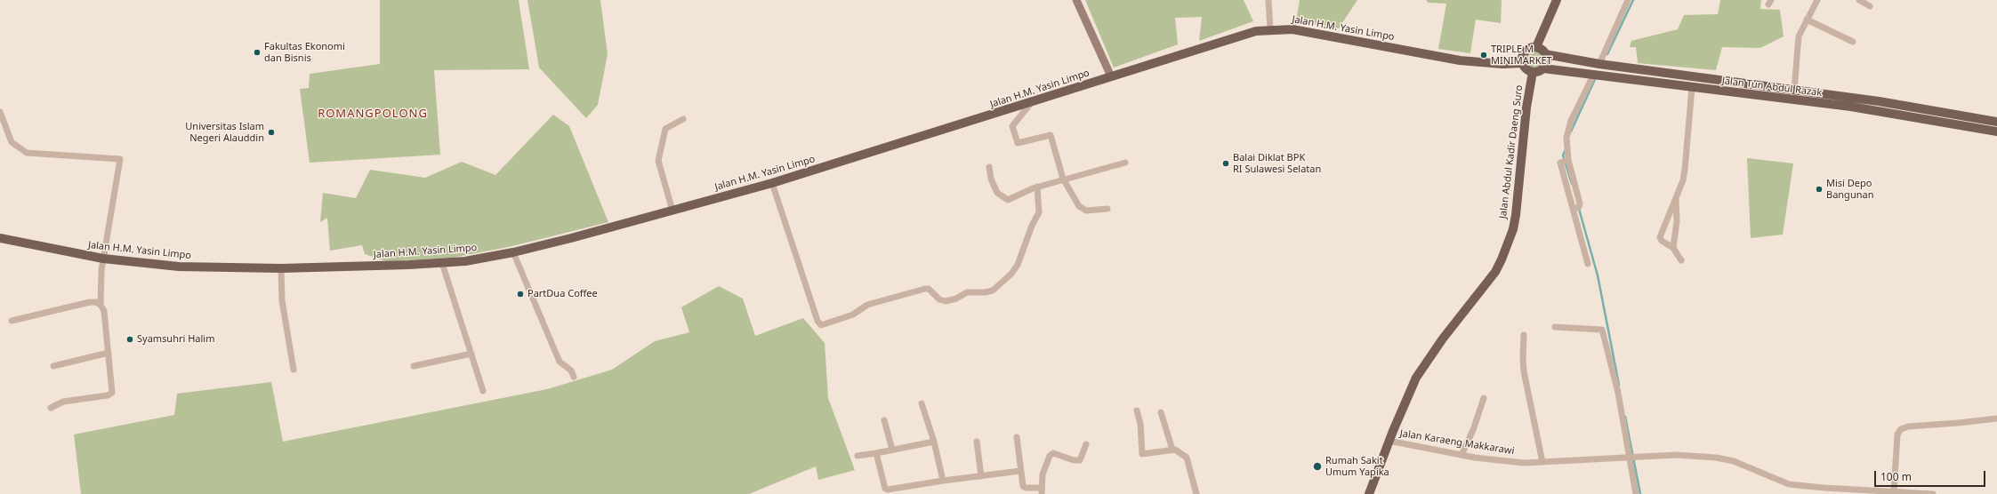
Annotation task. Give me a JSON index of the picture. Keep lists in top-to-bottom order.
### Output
{
  "streets": {
    "main road": ["Jalan H.M. Yasin Limpo", "Jalan Tun Abdul Razak", "Jalan Abdul Kadir Daeng Suro"],
    "street": ["Jalan Karaeng Makkarawi"]
  },
  "crossings": [
    ["Jalan H.M. Yasin Limpo", "Jalan Tun Abdul Razak"],
    ["Jalan H.M. Yasin Limpo", "Jalan Abdul Kadir Daeng Suro"],
    ["Jalan Tun Abdul Razak", "Jalan Abdul Kadir Daeng Suro"],
    ["Jalan Abdul Kadir Daeng Suro", "Jalan Karaeng Makkarawi"]
  ],
  "districts": ["ROMANGPOLONG"],
  "places": [
    "Fakultas Ekonomi dan Bisnis",
    "TRIPLE M MINIMARKET",
    "Universitas Islam Negeri Alauddin",
    "Balai Diklat BPK RI Sulawesi Selatan",
    "Misi Depo Bangunan",
    "PartDua Coffee",
    "Syamsuhri Halim",
    "Rumah Sakit Umum Yapika"
  ],
  "scale_bar": "100 m"
}
